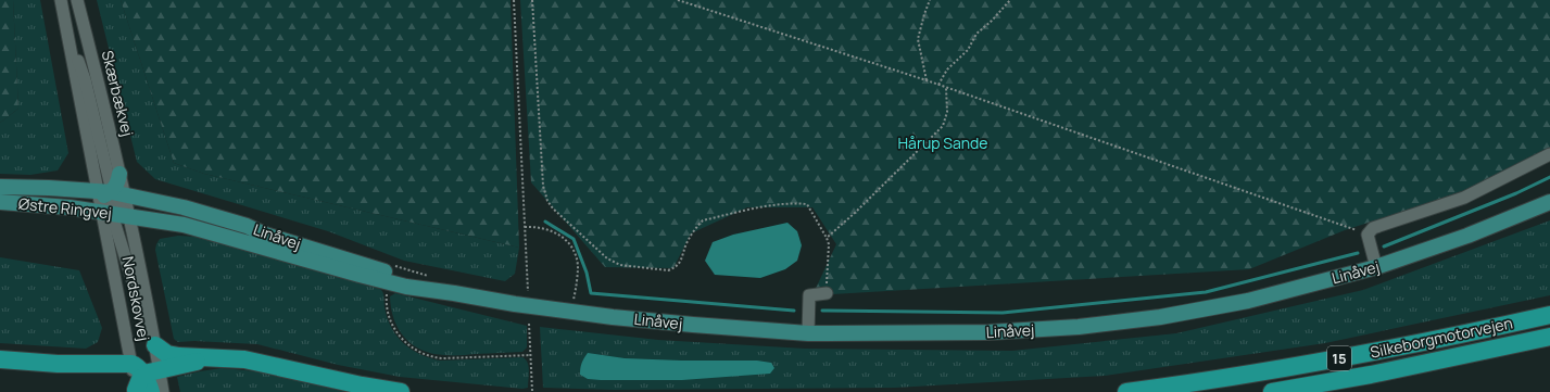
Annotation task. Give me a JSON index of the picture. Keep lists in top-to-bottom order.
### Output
{
  "streets": {
    "highway": ["Silkeborgmotorvejen", "15"],
    "main road": ["Østre Ringvej", "Linåvej"],
    "street": ["Skærbækvej", "Nordskovvej"]
  },
  "crossings": [
    ["Østre Ringvej", "Linåvej"],
    ["Østre Ringvej", "Nordskovvej"],
    ["Linåvej", "Nordskovvej"]
  ],
  "parks": ["Hårup Sande"]
}
